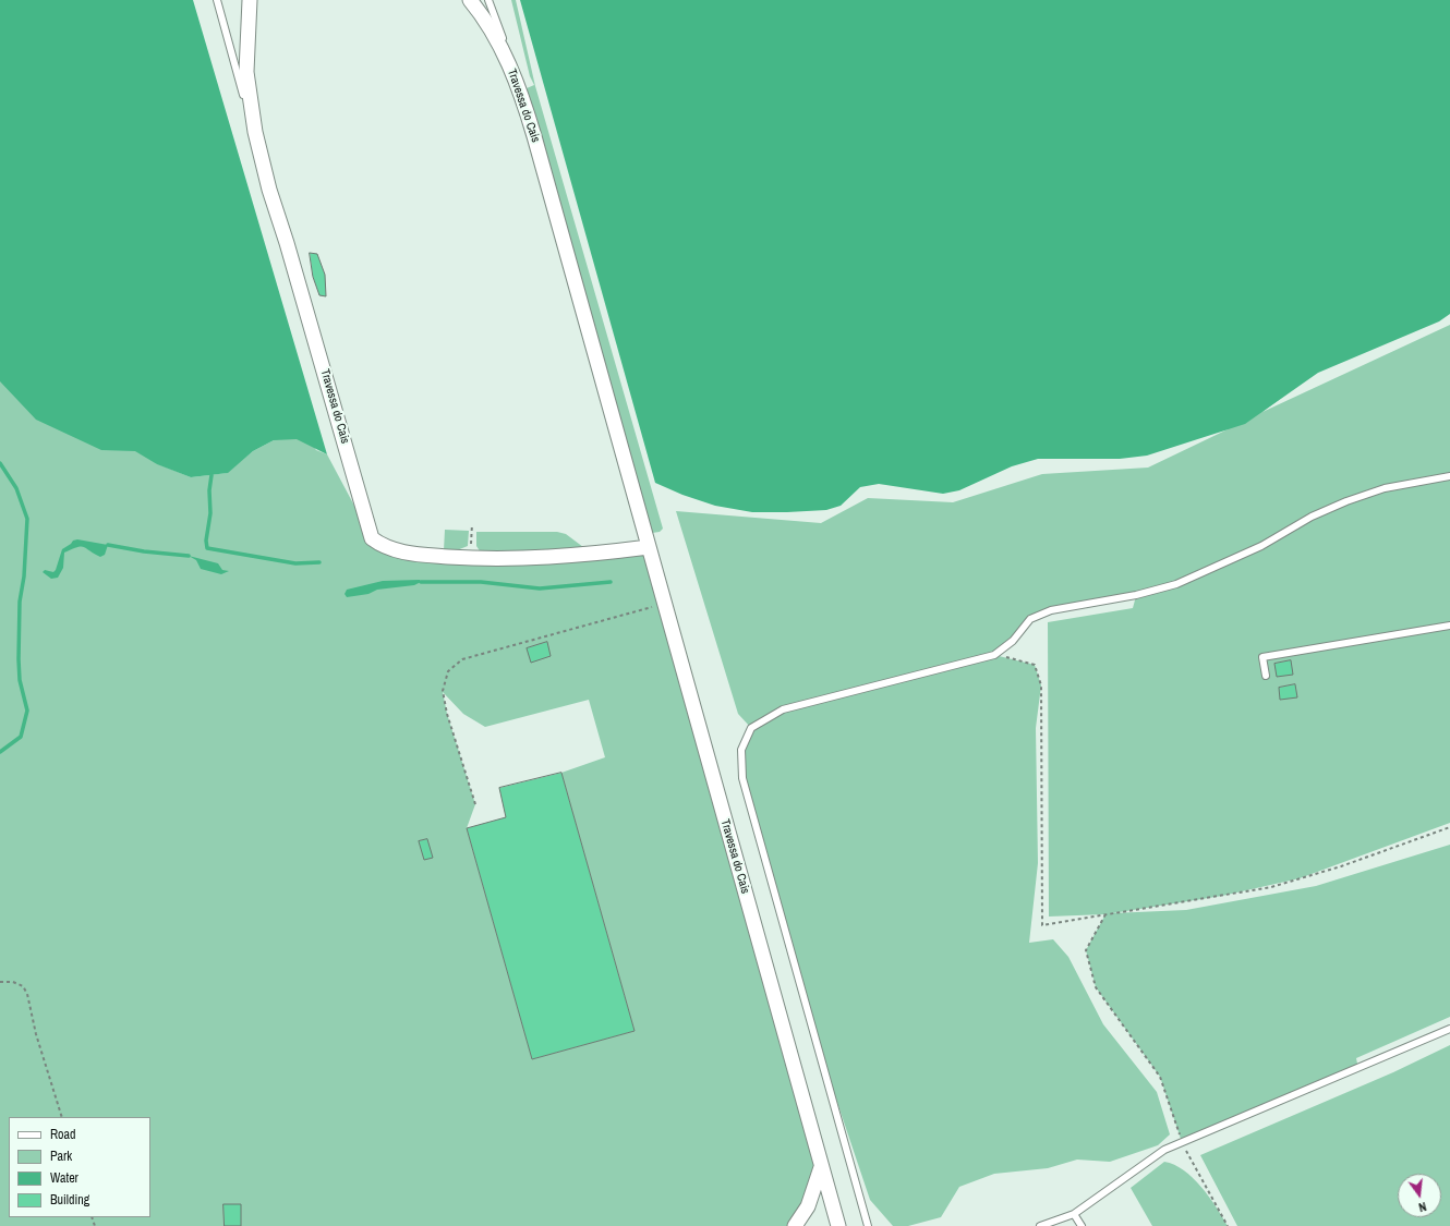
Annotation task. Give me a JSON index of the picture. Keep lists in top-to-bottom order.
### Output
{
  "streets": {
    "street": ["Travessa do Cais"]
  },
  "legend": [
    "Road",
    "Park",
    "Water",
    "Building"
  ],
  "north": "bottom"
}
